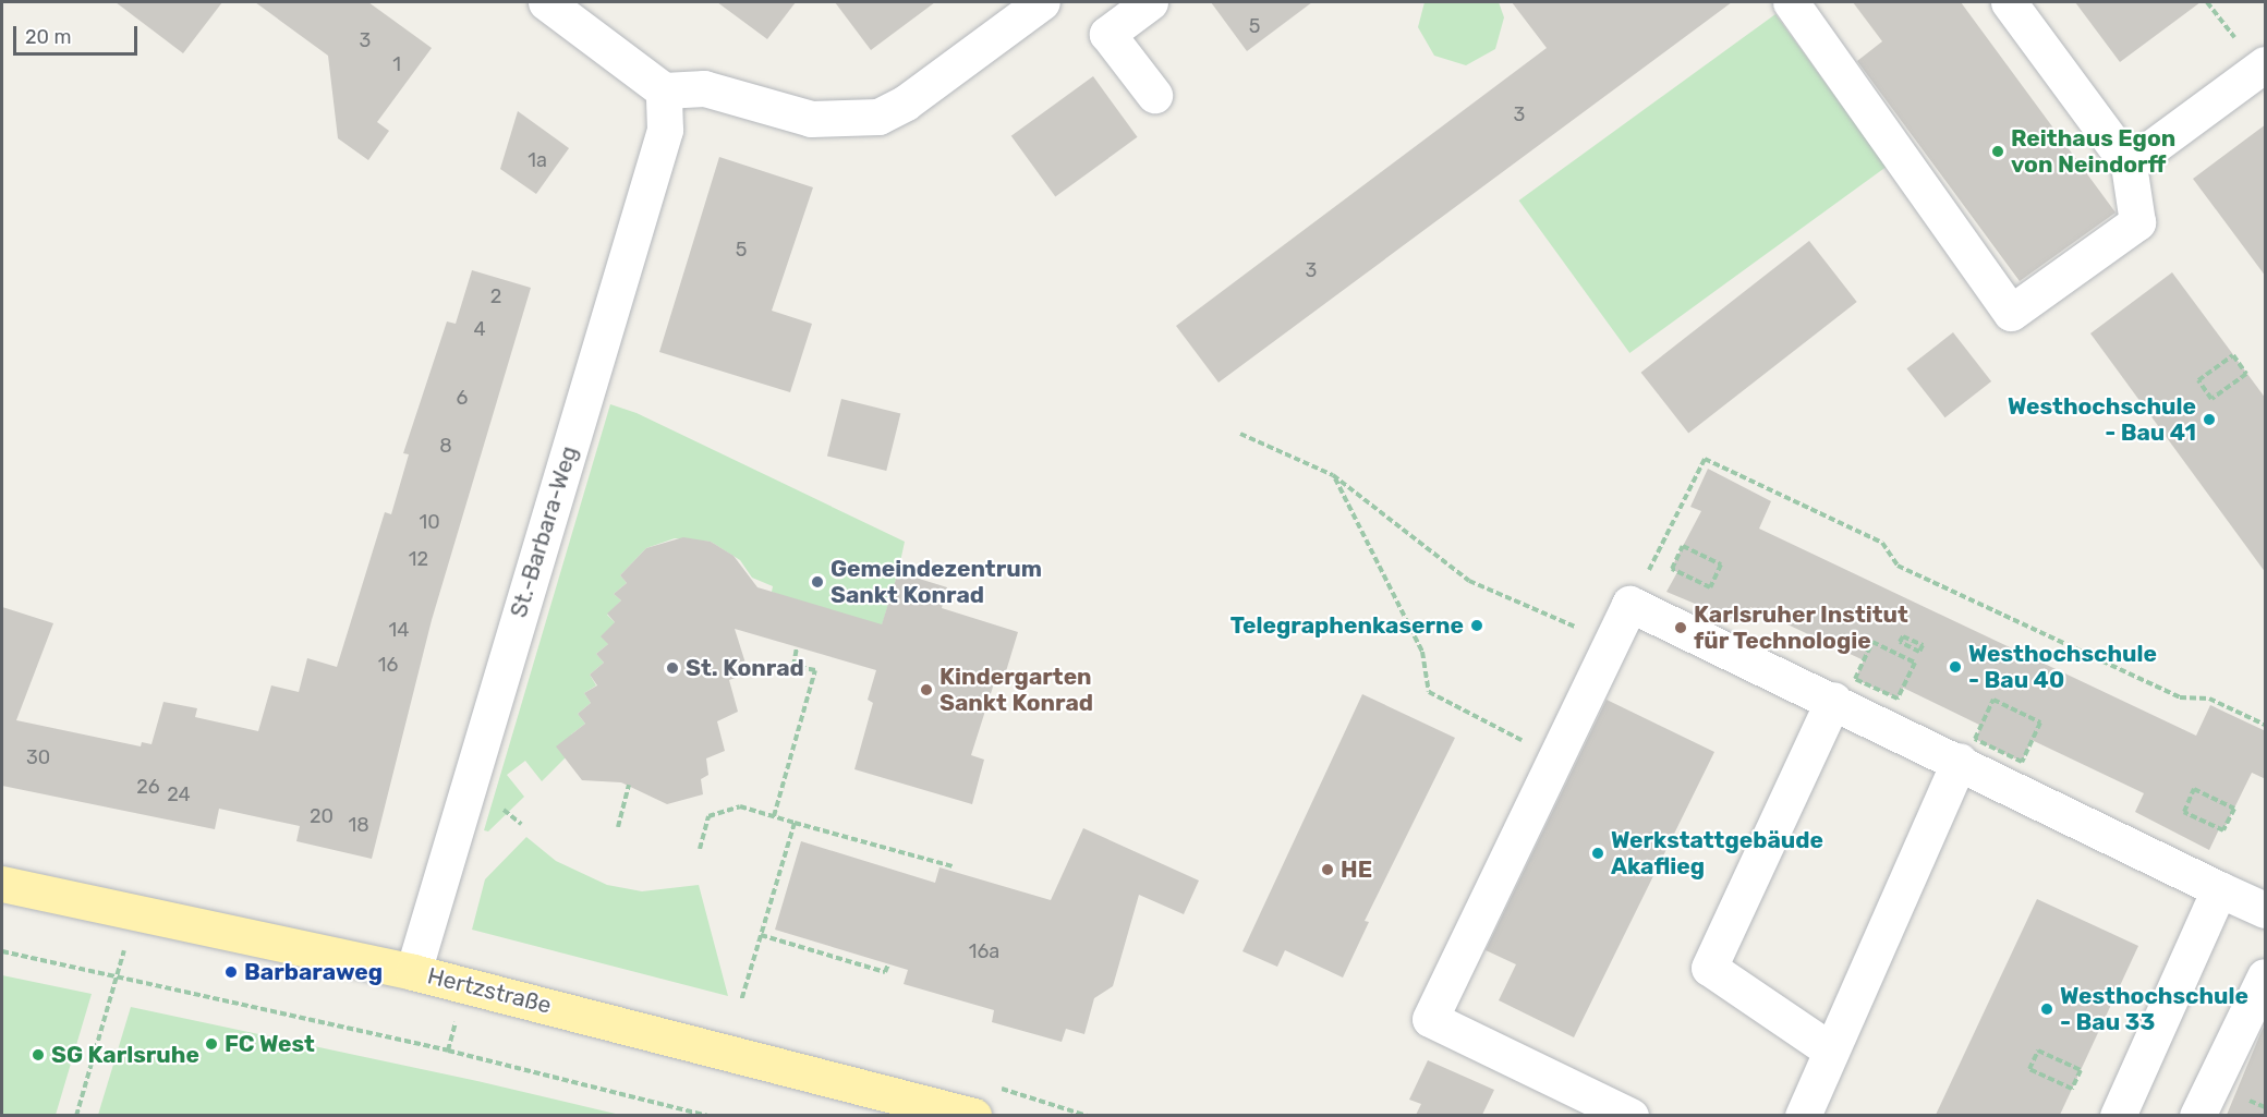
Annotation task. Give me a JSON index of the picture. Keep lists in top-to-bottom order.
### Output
{
  "streets": {
    "main road": ["Hertzstraße"],
    "street": ["St.-Barbara-Weg"]
  },
  "crossings": [
    ["St.-Barbara-Weg", "Hertzstraße"]
  ],
  "places": [
    "Reithaus Egon von Neindorff",
    "Westhochschule - Bau 41",
    "Gemeindezentrum Sankt Konrad",
    "Telegraphenkaserne",
    "Karlsruher Institut für Technologie",
    "Westhochschule - Bau 40",
    "St. Konrad",
    "Kindergarten Sankt Konrad",
    "Werkstattgebäude Akaflieg",
    "HE",
    "Barbaraweg",
    "Westhochschule - Bau 33",
    "FC West",
    "SG Karlsruhe"
  ],
  "house_numbers": [
    "5",
    "3",
    "1",
    "3",
    "1a",
    "5",
    "3",
    "2",
    "4",
    "6",
    "8",
    "10",
    "12",
    "14",
    "16",
    "30",
    "26",
    "24",
    "20",
    "18",
    "16a"
  ],
  "scale_bar": "20 m"
}
